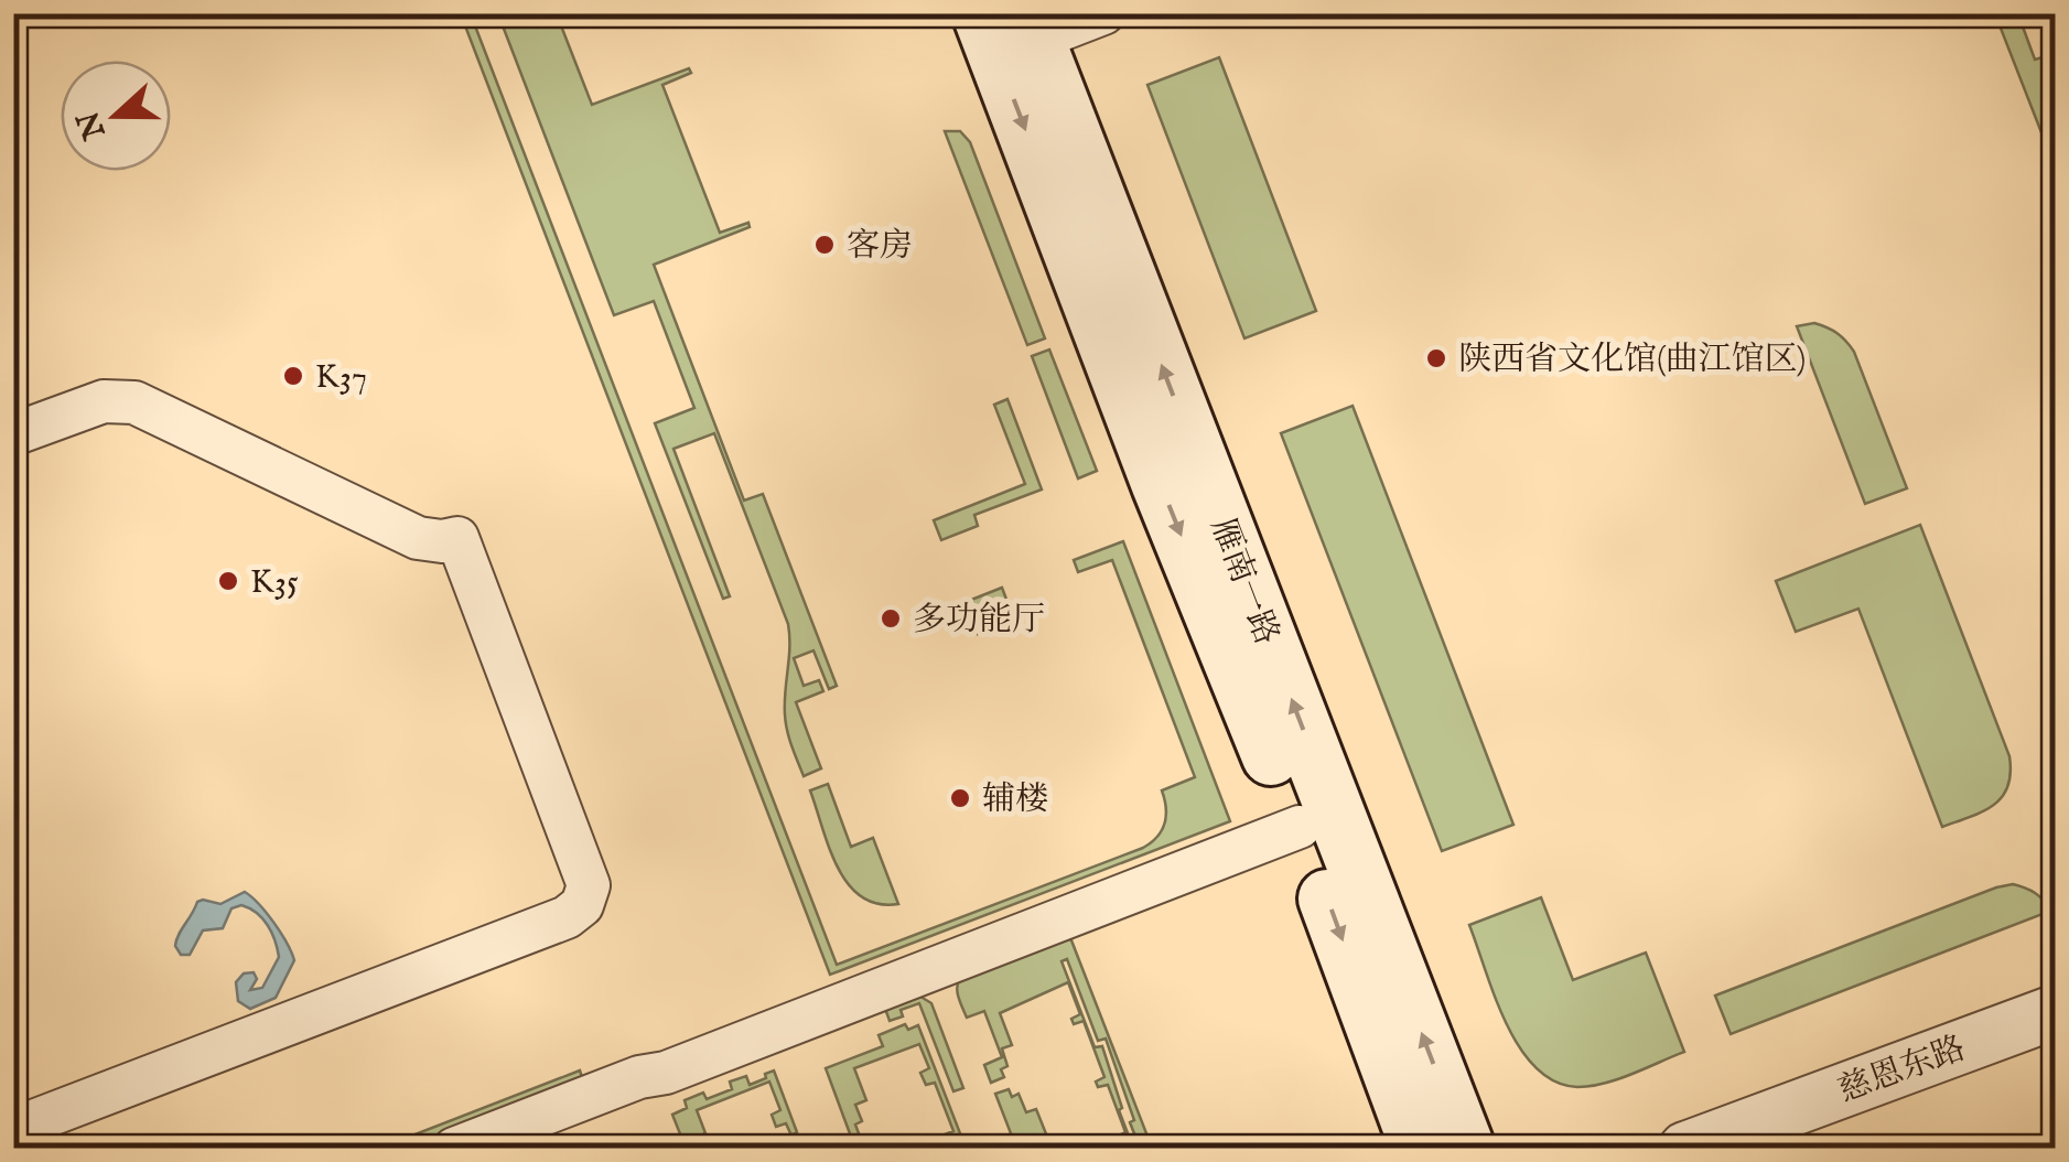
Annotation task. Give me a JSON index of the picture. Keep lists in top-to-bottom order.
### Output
{
  "streets": {
    "main road": ["雁南一路"],
    "street": ["慈恩东路"]
  },
  "places": [
    "客房",
    "陕西省文化馆(曲江馆区)",
    "K37",
    "K35",
    "多功能厅",
    "辅楼"
  ],
  "north": "left"
}
